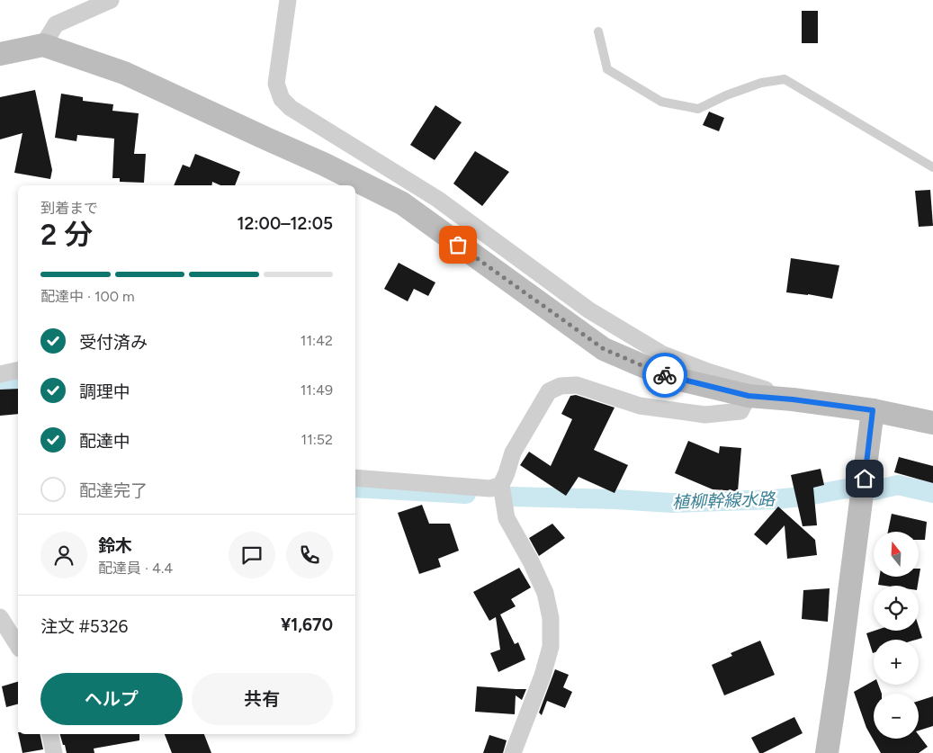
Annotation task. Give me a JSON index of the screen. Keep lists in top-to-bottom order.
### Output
{
  "water": ["植柳幹線水路"],
  "north": "top",
  "page": {
    "heading": ["2 分", "到着まで", "12:00–12:05"],
    "panel": [
      "鈴木",
      "配達員 · 4.4",
      "注文 #5326",
      "¥1,670"
    ],
    "bar": "配達中 · 100 m",
    "list": [
      ["受付済み", "11:42"],
      ["調理中", "11:49"],
      ["配達中", "11:52"],
      "配達完了"
    ],
    "map_buttons": ["+", "−"],
    "buttons": ["ヘルプ", "共有"]
  }
}
